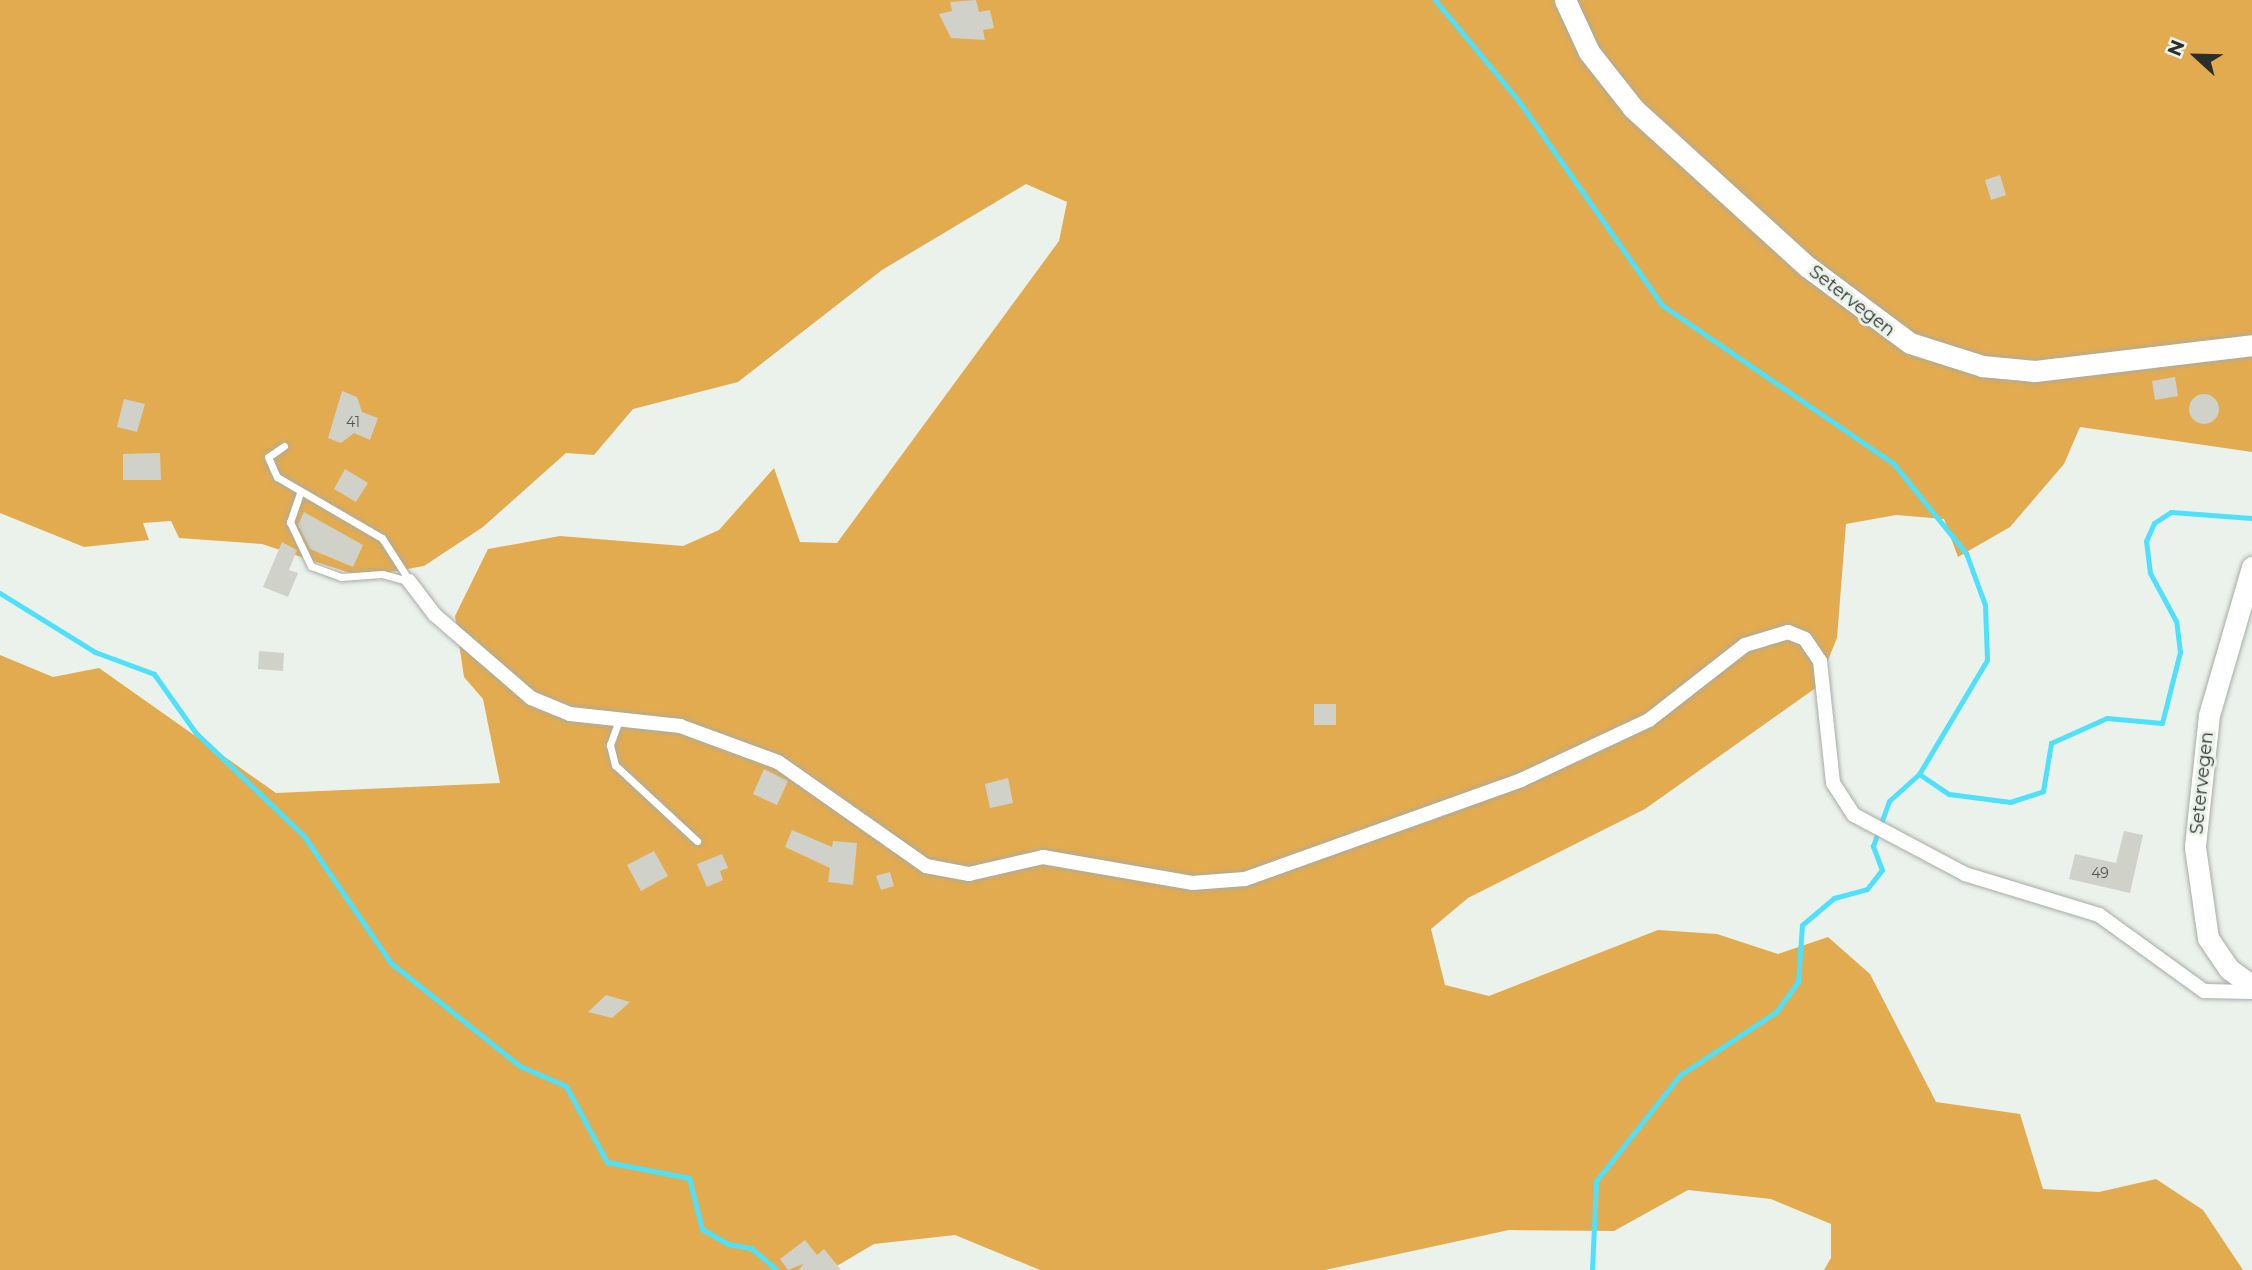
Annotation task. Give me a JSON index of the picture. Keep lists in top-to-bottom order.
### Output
{
  "streets": {
    "main road": ["Setervegen"]
  },
  "house_numbers": ["41", "49"],
  "north": "left"
}
